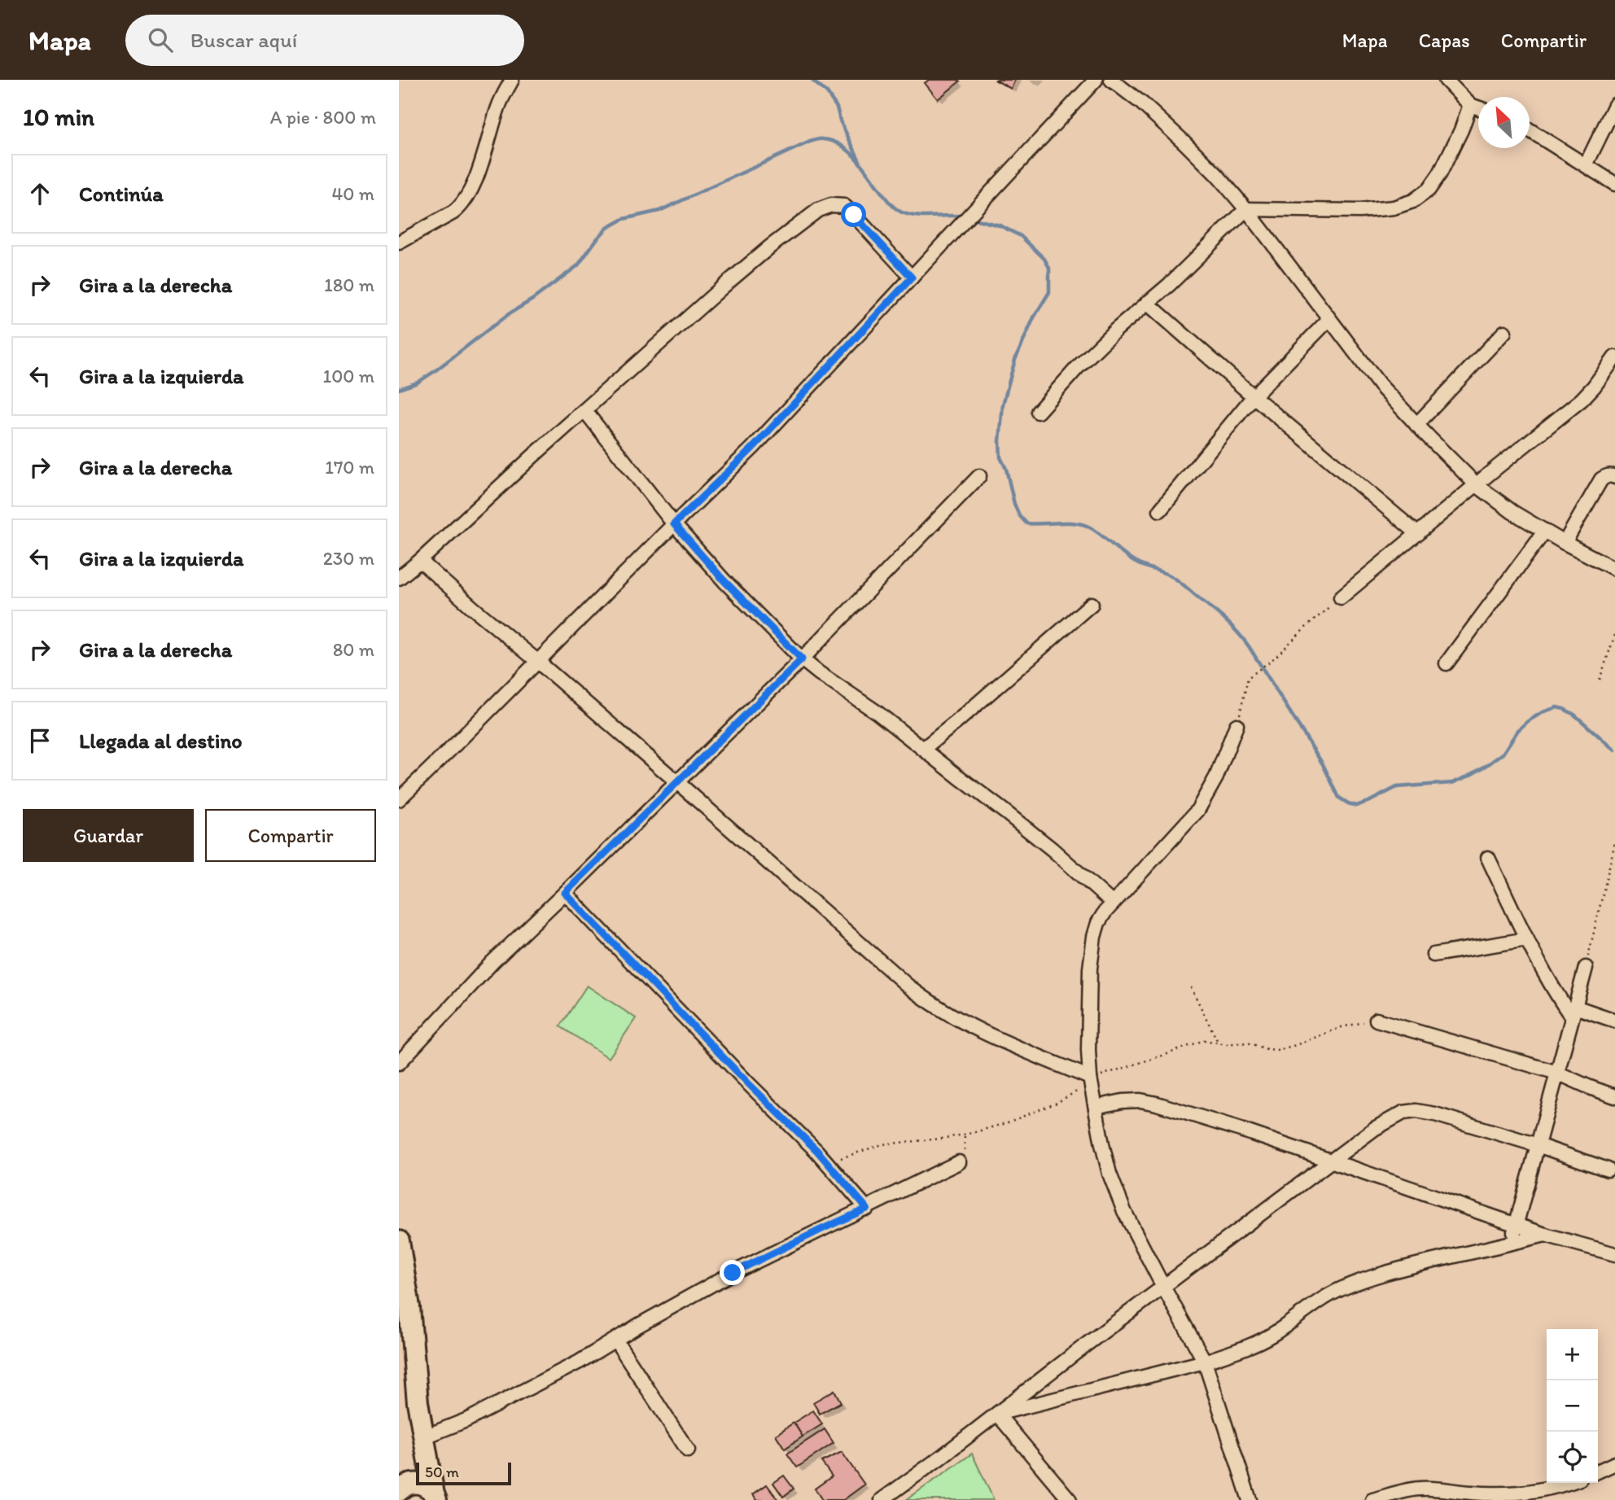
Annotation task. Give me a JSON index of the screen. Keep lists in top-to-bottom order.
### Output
{
  "scale_bar": "50 m",
  "north": "top left",
  "page": {
    "header": "Mapa",
    "search": "Buscar aquí",
    "nav": ["Mapa", "Capas", "Compartir"],
    "heading": ["10 min", "A pie · 800 m"],
    "list": [
      ["Continúa", "40 m"],
      ["Gira a la derecha", "180 m"],
      ["Gira a la izquierda", "100 m"],
      ["Gira a la derecha", "170 m"],
      ["Gira a la izquierda", "230 m"],
      ["Gira a la derecha", "80 m"],
      "Llegada al destino"
    ],
    "buttons": ["Guardar", "Compartir"],
    "map_buttons": ["+", "−"],
    "scale": "50 m"
  }
}
